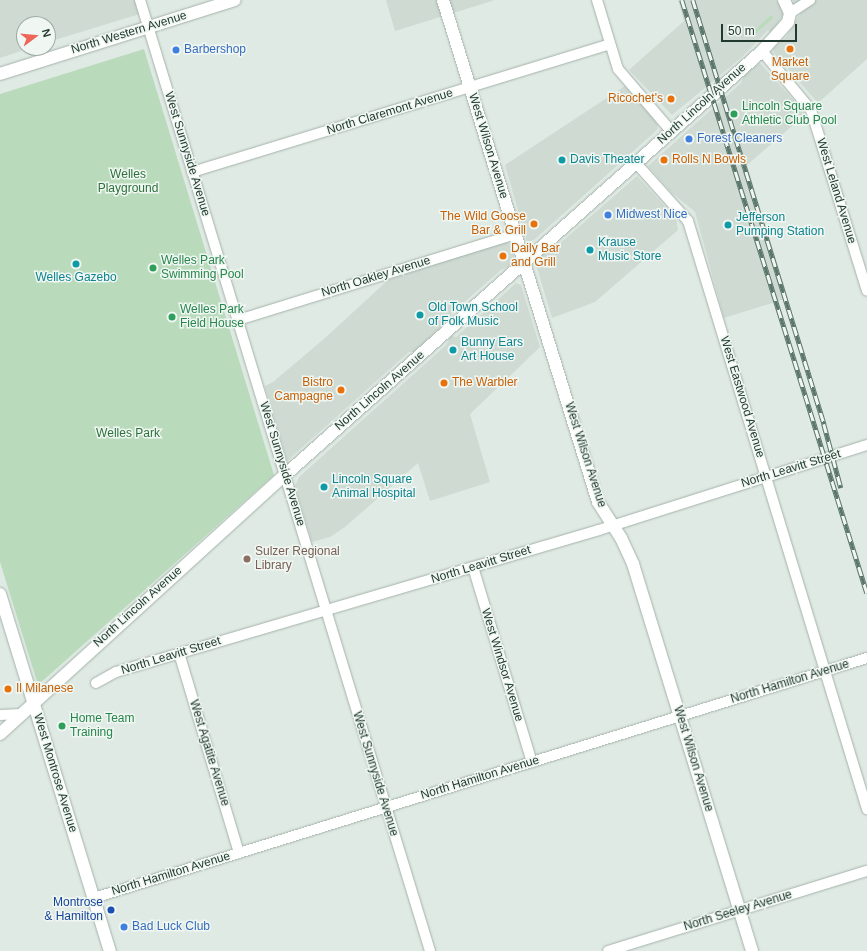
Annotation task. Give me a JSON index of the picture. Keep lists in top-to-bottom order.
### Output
{
  "streets": {
    "main road": [
      "North Western Avenue",
      "North Lincoln Avenue",
      "West Wilson Avenue",
      "West Montrose Avenue"
    ],
    "street": [
      "North Claremont Avenue",
      "West Sunnyside Avenue",
      "West Leland Avenue",
      "North Oakley Avenue",
      "West Eastwood Avenue",
      "North Leavitt Street",
      "West Windsor Avenue",
      "North Hamilton Avenue",
      "West Agatite Avenue",
      "North Seeley Avenue"
    ]
  },
  "crossings": [
    ["North Western Avenue", "West Sunnyside Avenue"],
    ["North Lincoln Avenue", "West Wilson Avenue"],
    ["North Lincoln Avenue", "West Sunnyside Avenue"],
    ["North Lincoln Avenue", "West Leland Avenue"],
    ["North Lincoln Avenue", "West Eastwood Avenue"],
    ["North Lincoln Avenue", "West Montrose Avenue"],
    ["North Claremont Avenue", "West Wilson Avenue"],
    ["North Claremont Avenue", "West Sunnyside Avenue"],
    ["West Wilson Avenue", "North Oakley Avenue"],
    ["West Wilson Avenue", "North Leavitt Street"],
    ["West Wilson Avenue", "North Hamilton Avenue"],
    ["West Wilson Avenue", "North Seeley Avenue"],
    ["West Sunnyside Avenue", "North Oakley Avenue"],
    ["West Sunnyside Avenue", "North Leavitt Street"],
    ["West Sunnyside Avenue", "North Hamilton Avenue"],
    ["West Eastwood Avenue", "North Leavitt Street"],
    ["West Eastwood Avenue", "North Hamilton Avenue"],
    ["North Leavitt Street", "West Windsor Avenue"],
    ["North Leavitt Street", "West Agatite Avenue"],
    ["West Windsor Avenue", "North Hamilton Avenue"],
    ["North Hamilton Avenue", "West Agatite Avenue"],
    ["North Hamilton Avenue", "West Montrose Avenue"]
  ],
  "parks": ["Welles Playground", "Welles Park"],
  "places": [
    "Market Square",
    "Barbershop",
    "Ricochet's",
    "Lincoln Square Athletic Club Pool",
    "Forest Cleaners",
    "Davis Theater",
    "Rolls N Bowls",
    "Midwest Nice",
    "The Wild Goose Bar & Grill",
    "Jefferson Pumping Station",
    "Krause Music Store",
    "Daily Bar and Grill",
    "Welles Gazebo",
    "Welles Park Swimming Pool",
    "Old Town School of Folk Music",
    "Welles Park Field House",
    "Bunny Ears Art House",
    "The Warbler",
    "Bistro Campagne",
    "Lincoln Square Animal Hospital",
    "Sulzer Regional Library",
    "Il Milanese",
    "Home Team Training",
    "Montrose & Hamilton",
    "Bad Luck Club"
  ],
  "scale_bar": "50 m",
  "north": "right"
}
